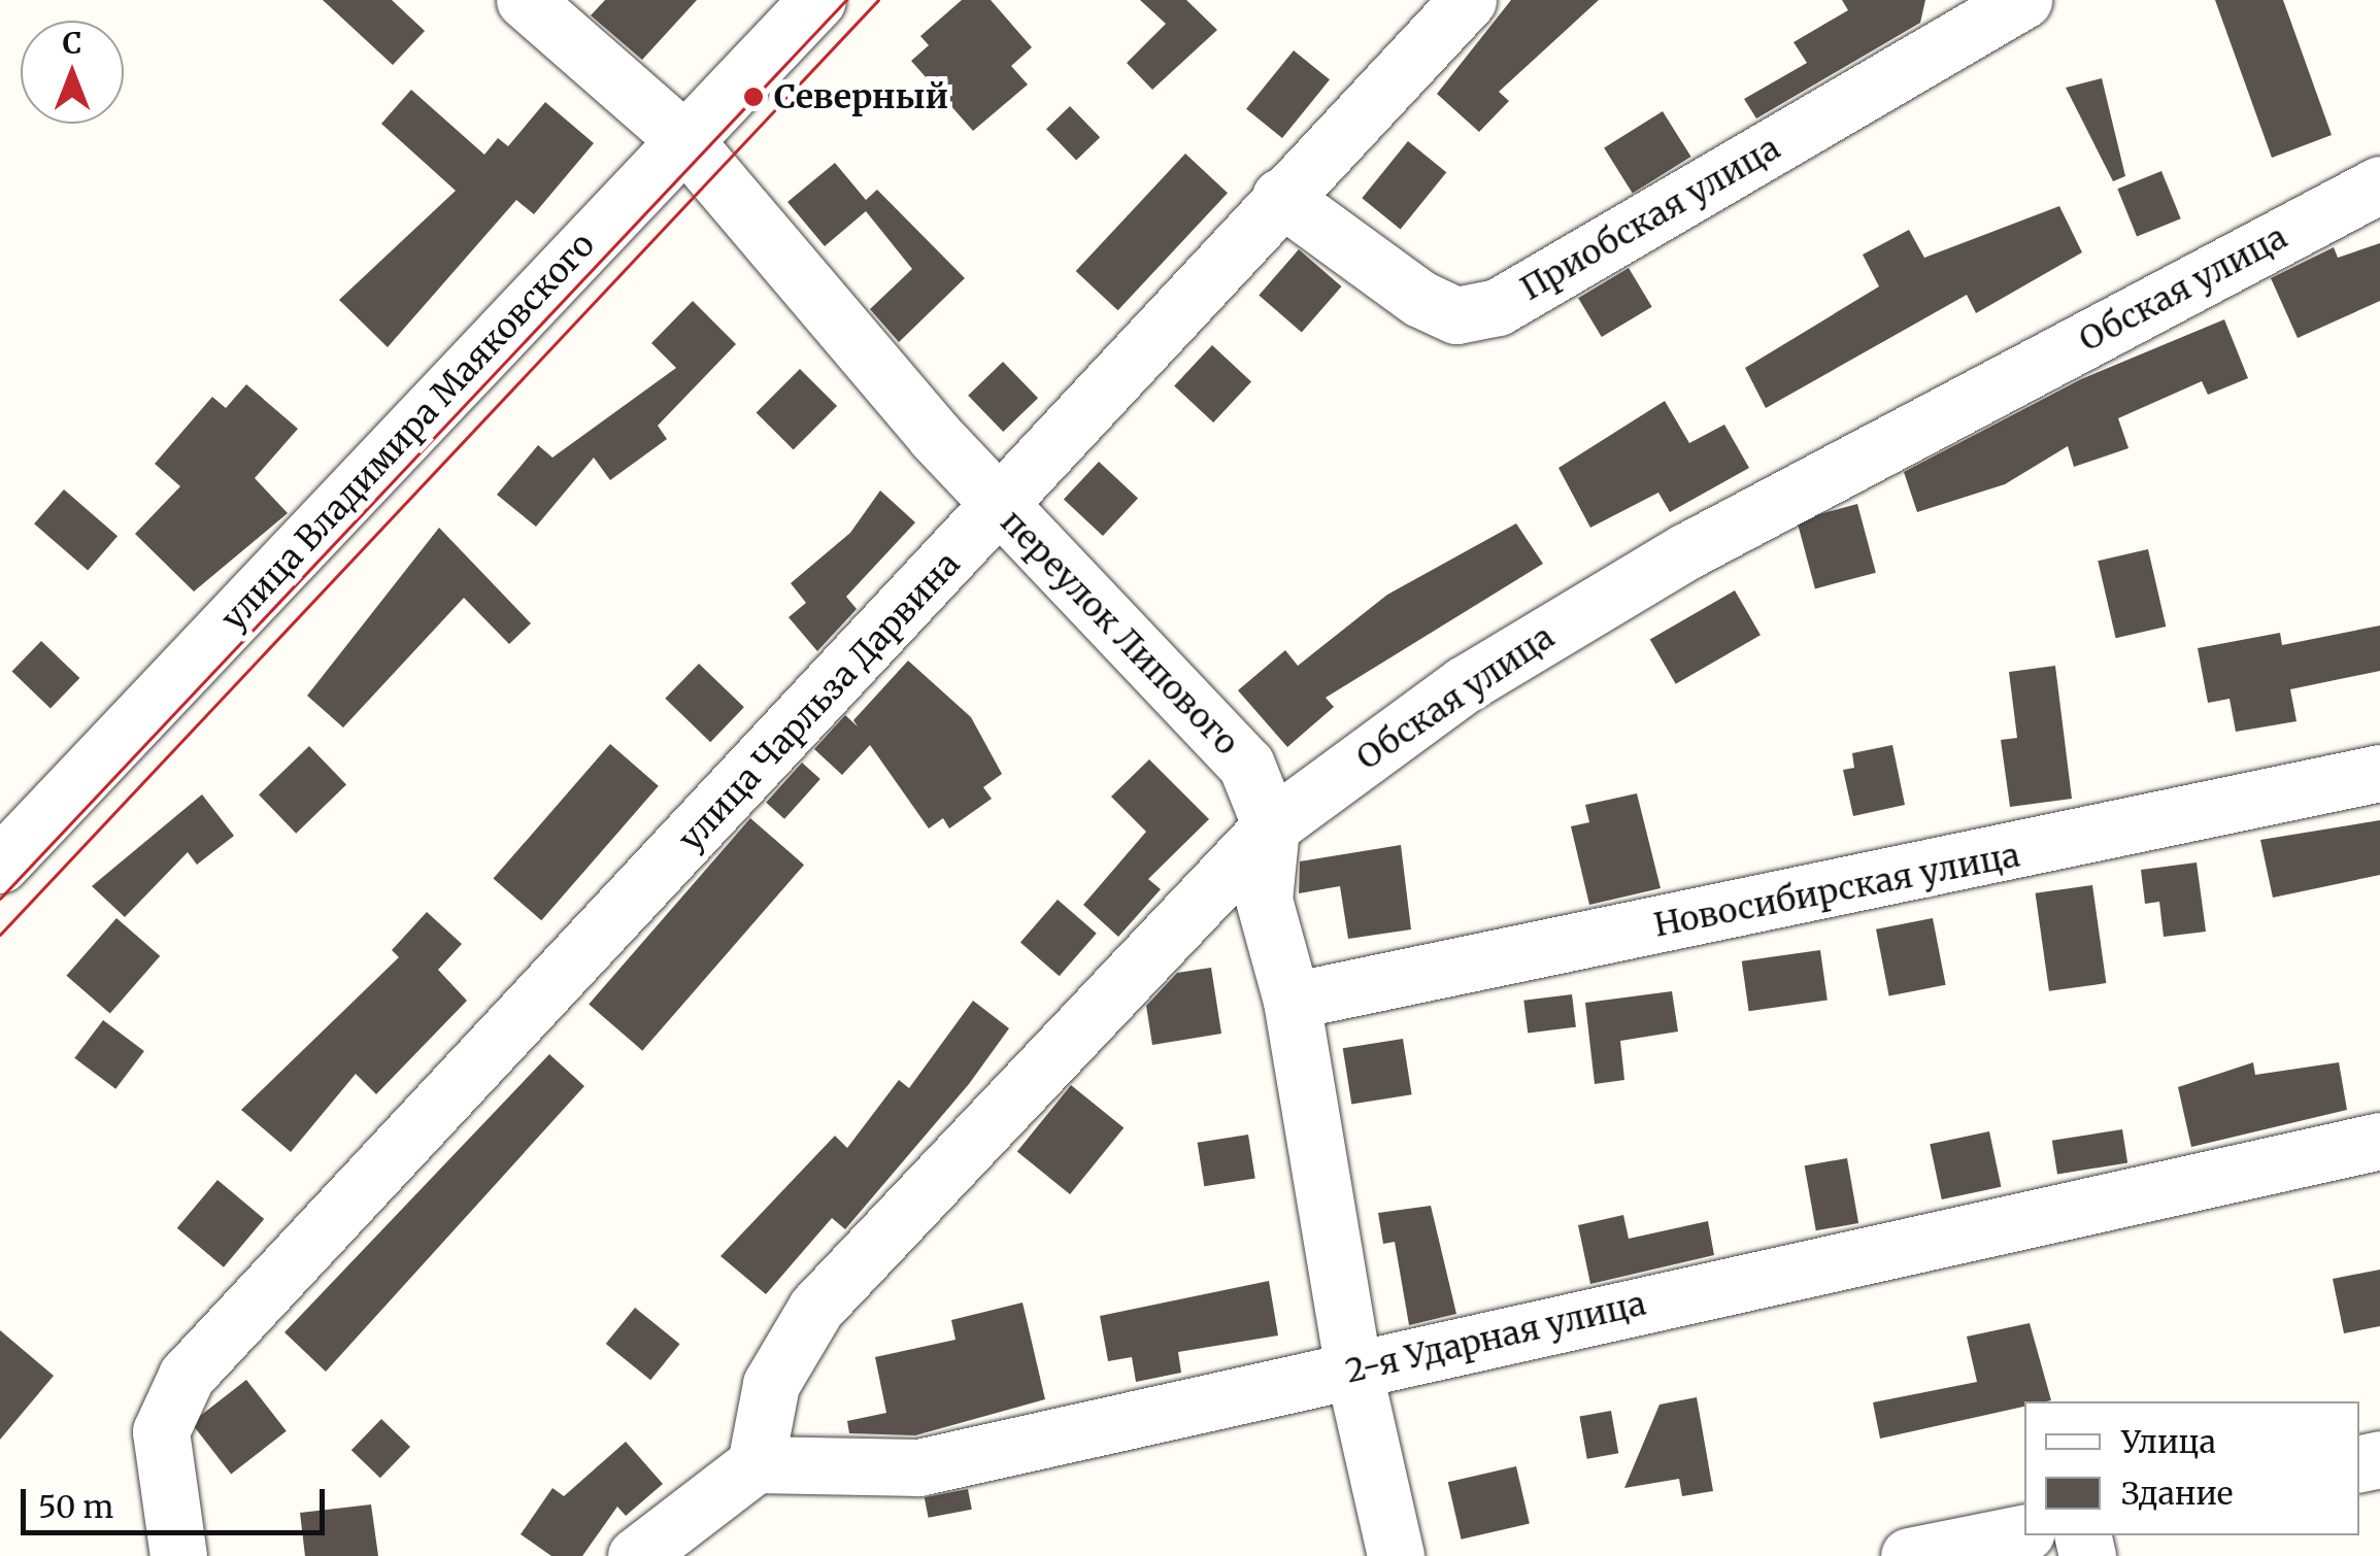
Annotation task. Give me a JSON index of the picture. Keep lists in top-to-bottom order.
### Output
{
  "streets": {
    "street": [
      "Приобская улица",
      "Обская улица",
      "улица Владимира Маяковского",
      "переулок Липового",
      "улица Чарльза Дарвина",
      "Новосибирская улица",
      "2-я Ударная улица"
    ]
  },
  "crossings": [
    ["Приобская улица", "улица Чарльза Дарвина"],
    ["Обская улица", "переулок Липового"],
    ["Обская улица", "2-я Ударная улица"],
    ["улица Владимира Маяковского", "переулок Липового"],
    ["переулок Липового", "улица Чарльза Дарвина"]
  ],
  "places": ["Северный"],
  "legend": ["Улица", "Здание"],
  "scale_bar": "50 m",
  "north": "top"
}
